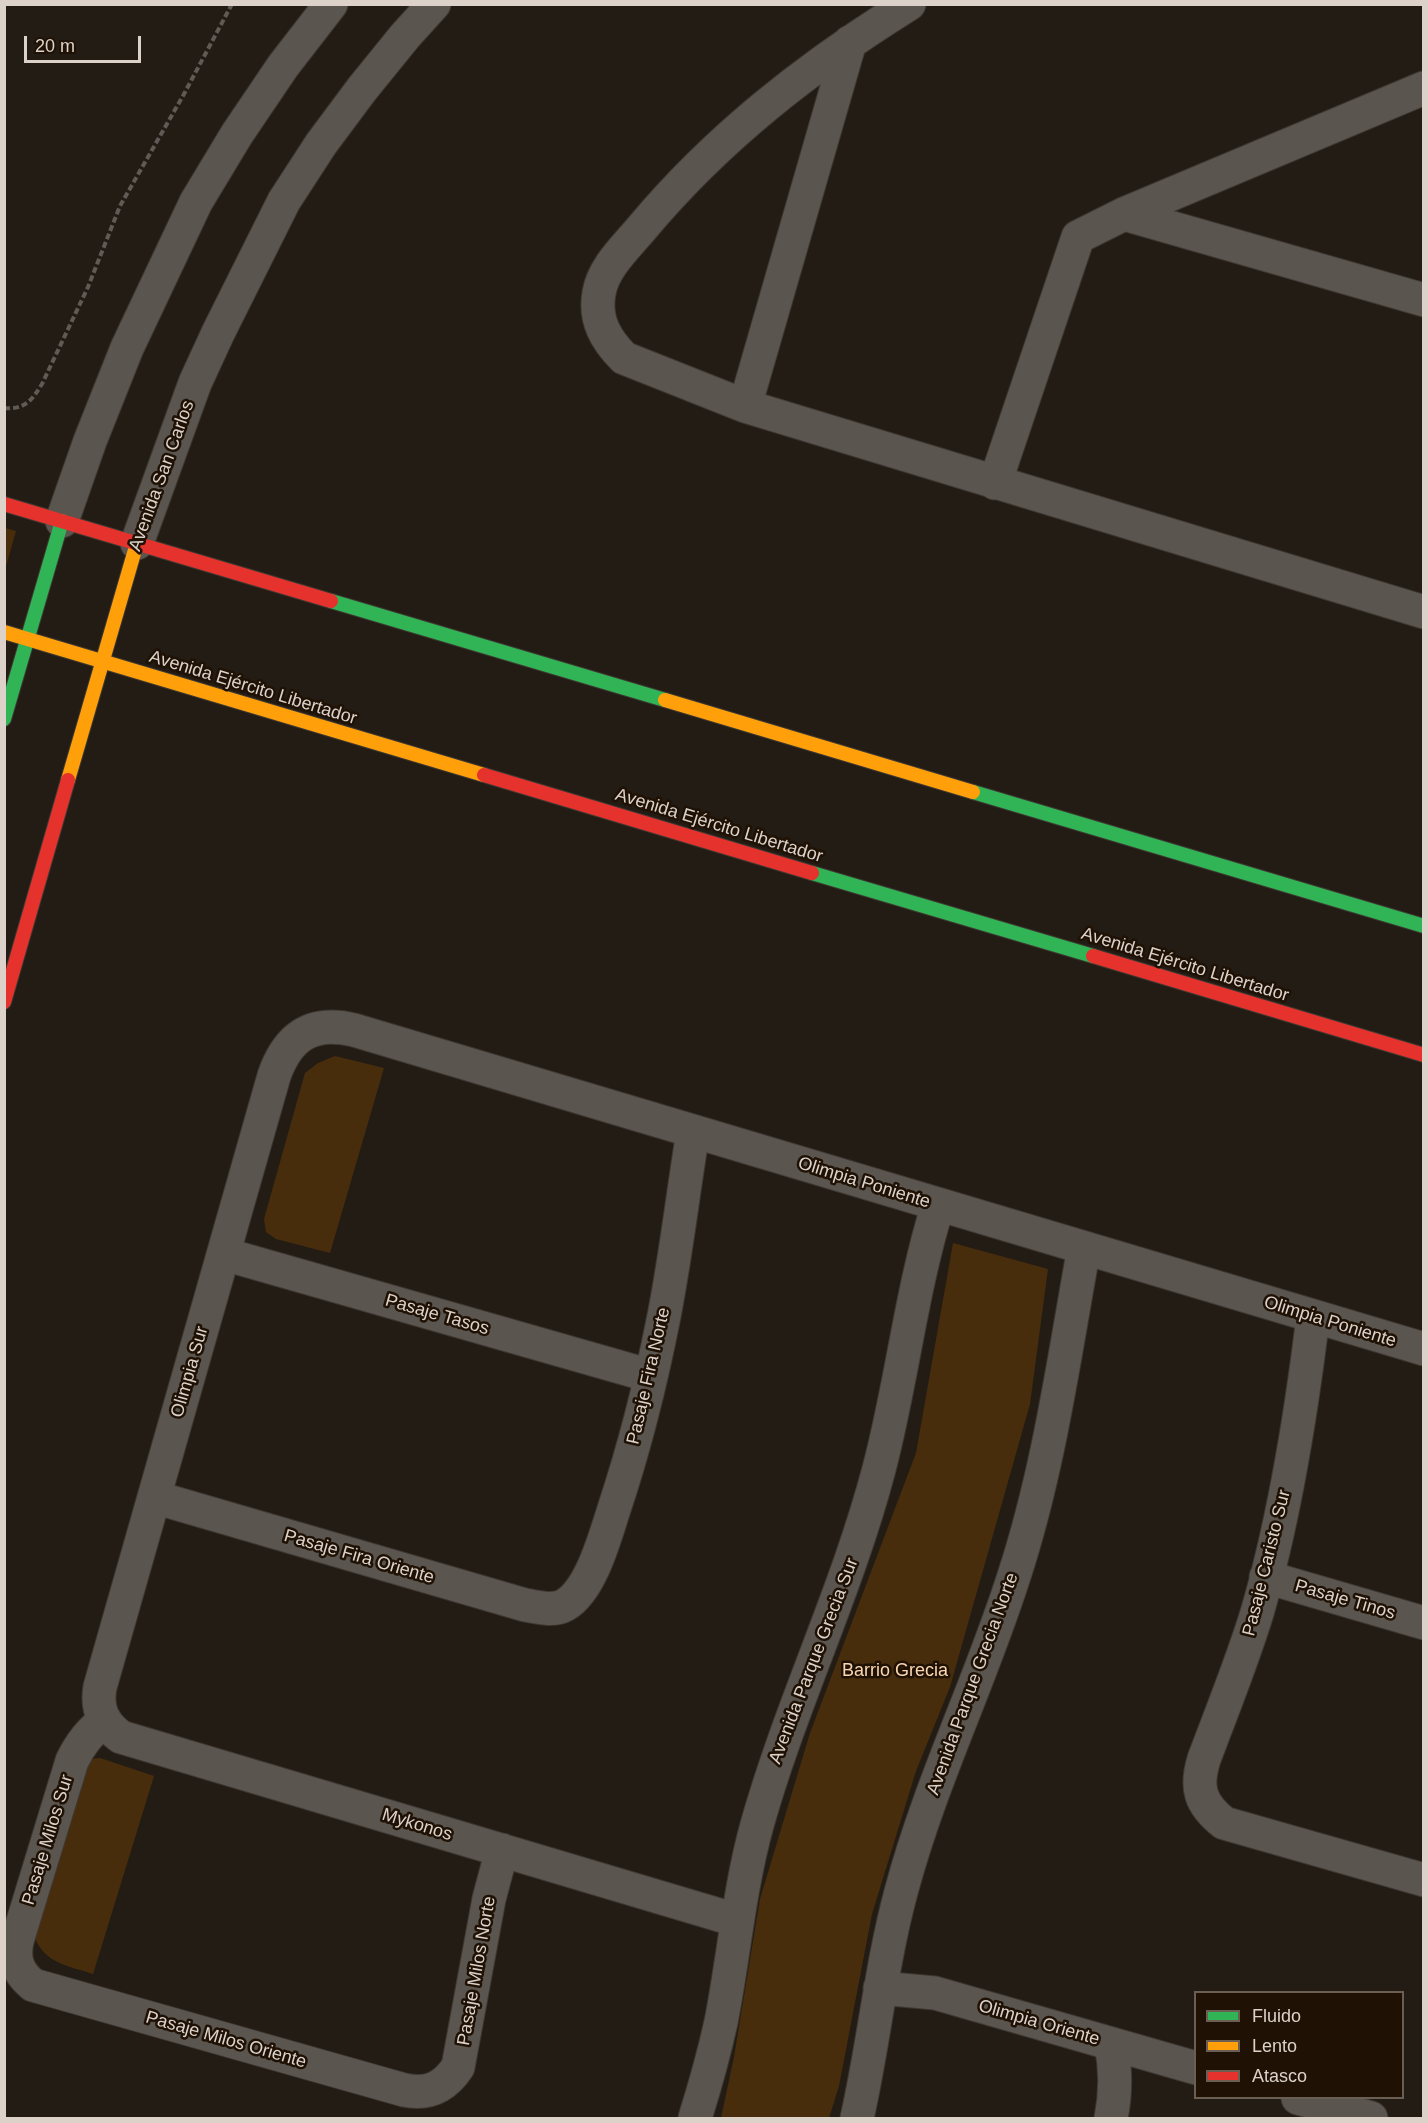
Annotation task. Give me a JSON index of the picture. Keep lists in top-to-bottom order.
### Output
{
  "streets": {
    "main road": ["Avenida San Carlos", "Avenida Ejército Libertador"],
    "street": [
      "Olimpia Poniente",
      "Pasaje Tasos",
      "Olimpia Sur",
      "Pasaje Fira Norte",
      "Pasaje Fira Oriente",
      "Pasaje Caristo Sur",
      "Pasaje Tinos",
      "Avenida Parque Grecia Sur",
      "Avenida Parque Grecia Norte",
      "Mykonos",
      "Pasaje Milos Sur",
      "Pasaje Milos Norte",
      "Olimpia Oriente",
      "Pasaje Milos Oriente"
    ]
  },
  "crossings": [
    ["Avenida San Carlos", "Avenida Ejército Libertador"],
    ["Olimpia Poniente", "Olimpia Sur"],
    ["Olimpia Poniente", "Pasaje Fira Norte"],
    ["Olimpia Poniente", "Pasaje Caristo Sur"],
    ["Olimpia Poniente", "Avenida Parque Grecia Sur"],
    ["Olimpia Poniente", "Avenida Parque Grecia Norte"],
    ["Pasaje Tasos", "Olimpia Sur"],
    ["Pasaje Tasos", "Pasaje Fira Norte"],
    ["Olimpia Sur", "Pasaje Fira Oriente"],
    ["Olimpia Sur", "Mykonos"],
    ["Olimpia Sur", "Pasaje Milos Sur"],
    ["Pasaje Fira Norte", "Pasaje Fira Oriente"],
    ["Pasaje Caristo Sur", "Pasaje Tinos"],
    ["Avenida Parque Grecia Sur", "Mykonos"],
    ["Avenida Parque Grecia Norte", "Olimpia Oriente"],
    ["Mykonos", "Pasaje Milos Sur"],
    ["Mykonos", "Pasaje Milos Norte"],
    ["Pasaje Milos Sur", "Pasaje Milos Oriente"],
    ["Pasaje Milos Norte", "Pasaje Milos Oriente"]
  ],
  "parks": ["Barrio Grecia"],
  "legend": ["Fluido", "Lento", "Atasco"],
  "scale_bar": "20 m"
}
